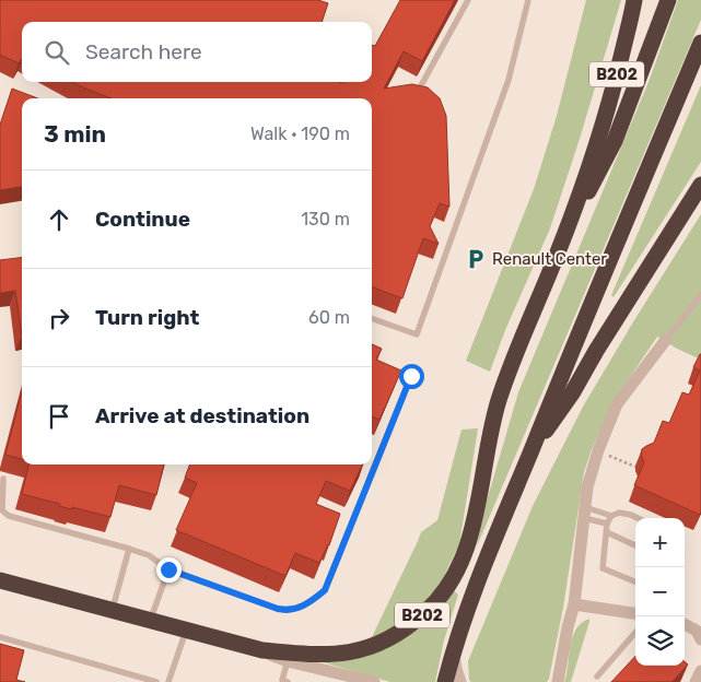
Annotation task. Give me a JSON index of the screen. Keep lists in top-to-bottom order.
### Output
{
  "streets": {
    "highway": ["B202"]
  },
  "places": {
    "parking": ["Renault Center"]
  },
  "page": {
    "search": "Search here",
    "heading": ["3 min", "Walk · 190 m"],
    "list": [
      ["Continue", "130 m"],
      ["Turn right", "60 m"],
      "Arrive at destination"
    ],
    "map_buttons": ["+", "−"]
  }
}
